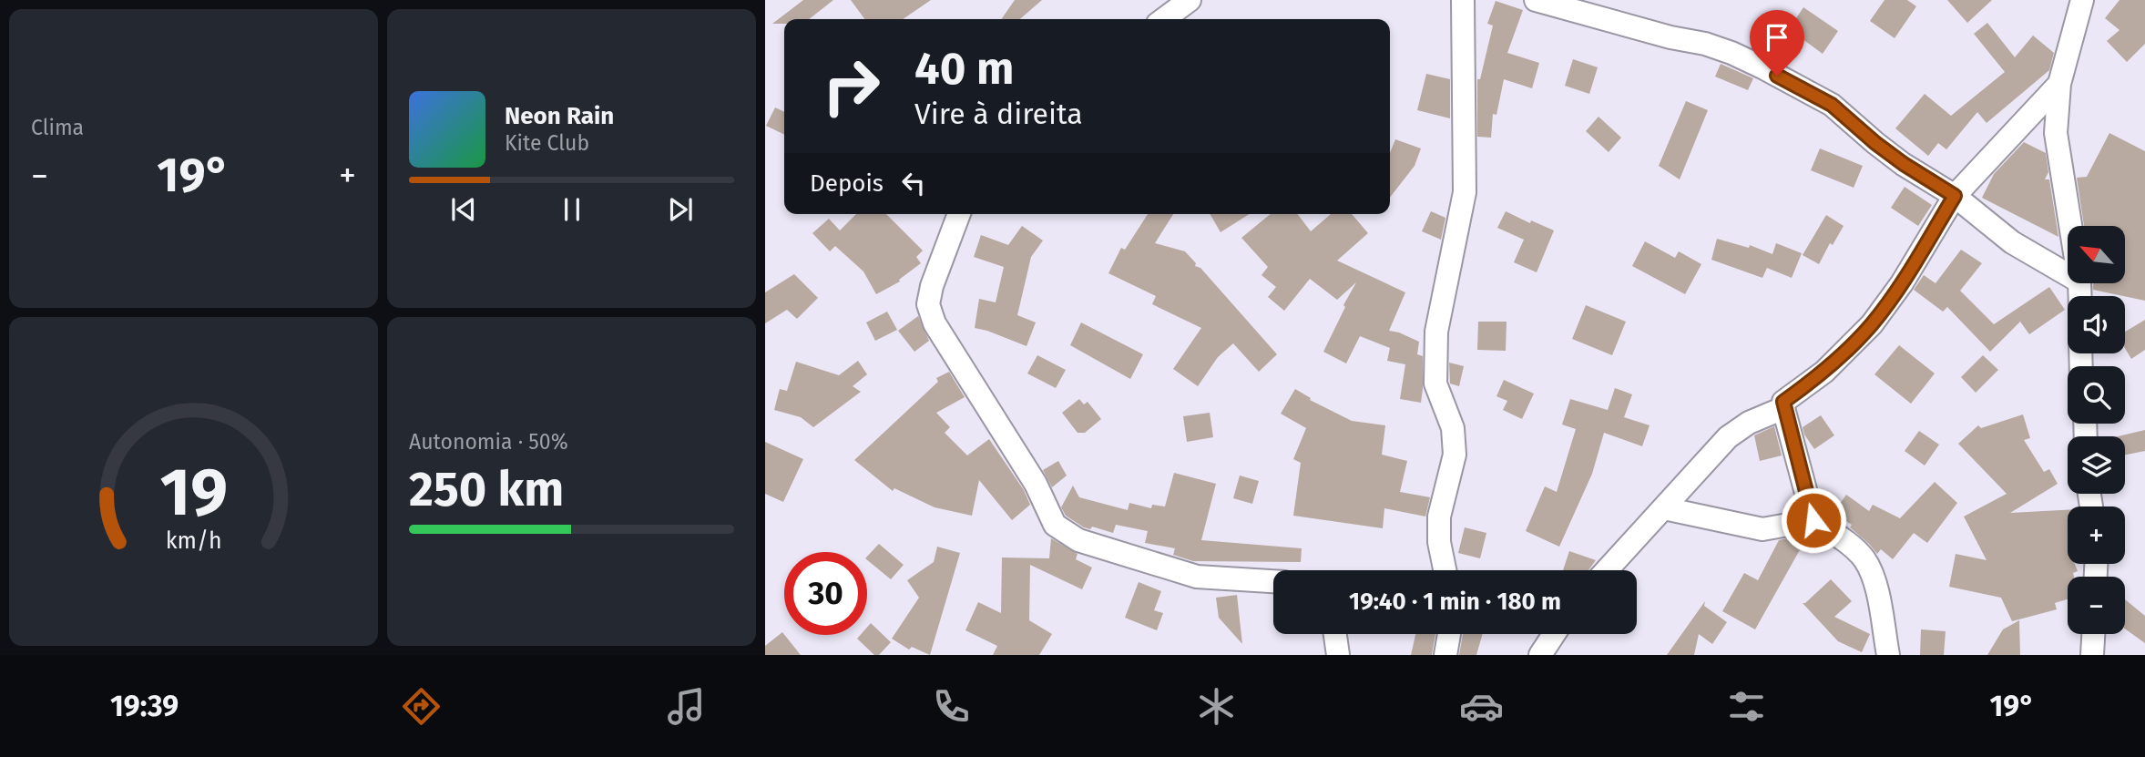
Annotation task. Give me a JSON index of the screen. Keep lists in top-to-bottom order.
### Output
{
  "north": "top left",
  "page": {
    "tile": [
      "Clima",
      ["Autonomia · 50%", "250 km"]
    ],
    "turn": ["40 m", "Vire à direita"],
    "song": ["Neon Rain", "Kite Club"],
    "heat": ["−", "19°", "+"],
    "then": "Depois",
    "map_buttons": ["+", "−"],
    "limit": "30",
    "trip": "19:40 · 1 min · 180 m",
    "tabs": ["19:39", "19°"],
    "gauge": ["19", "km/h"]
  }
}
